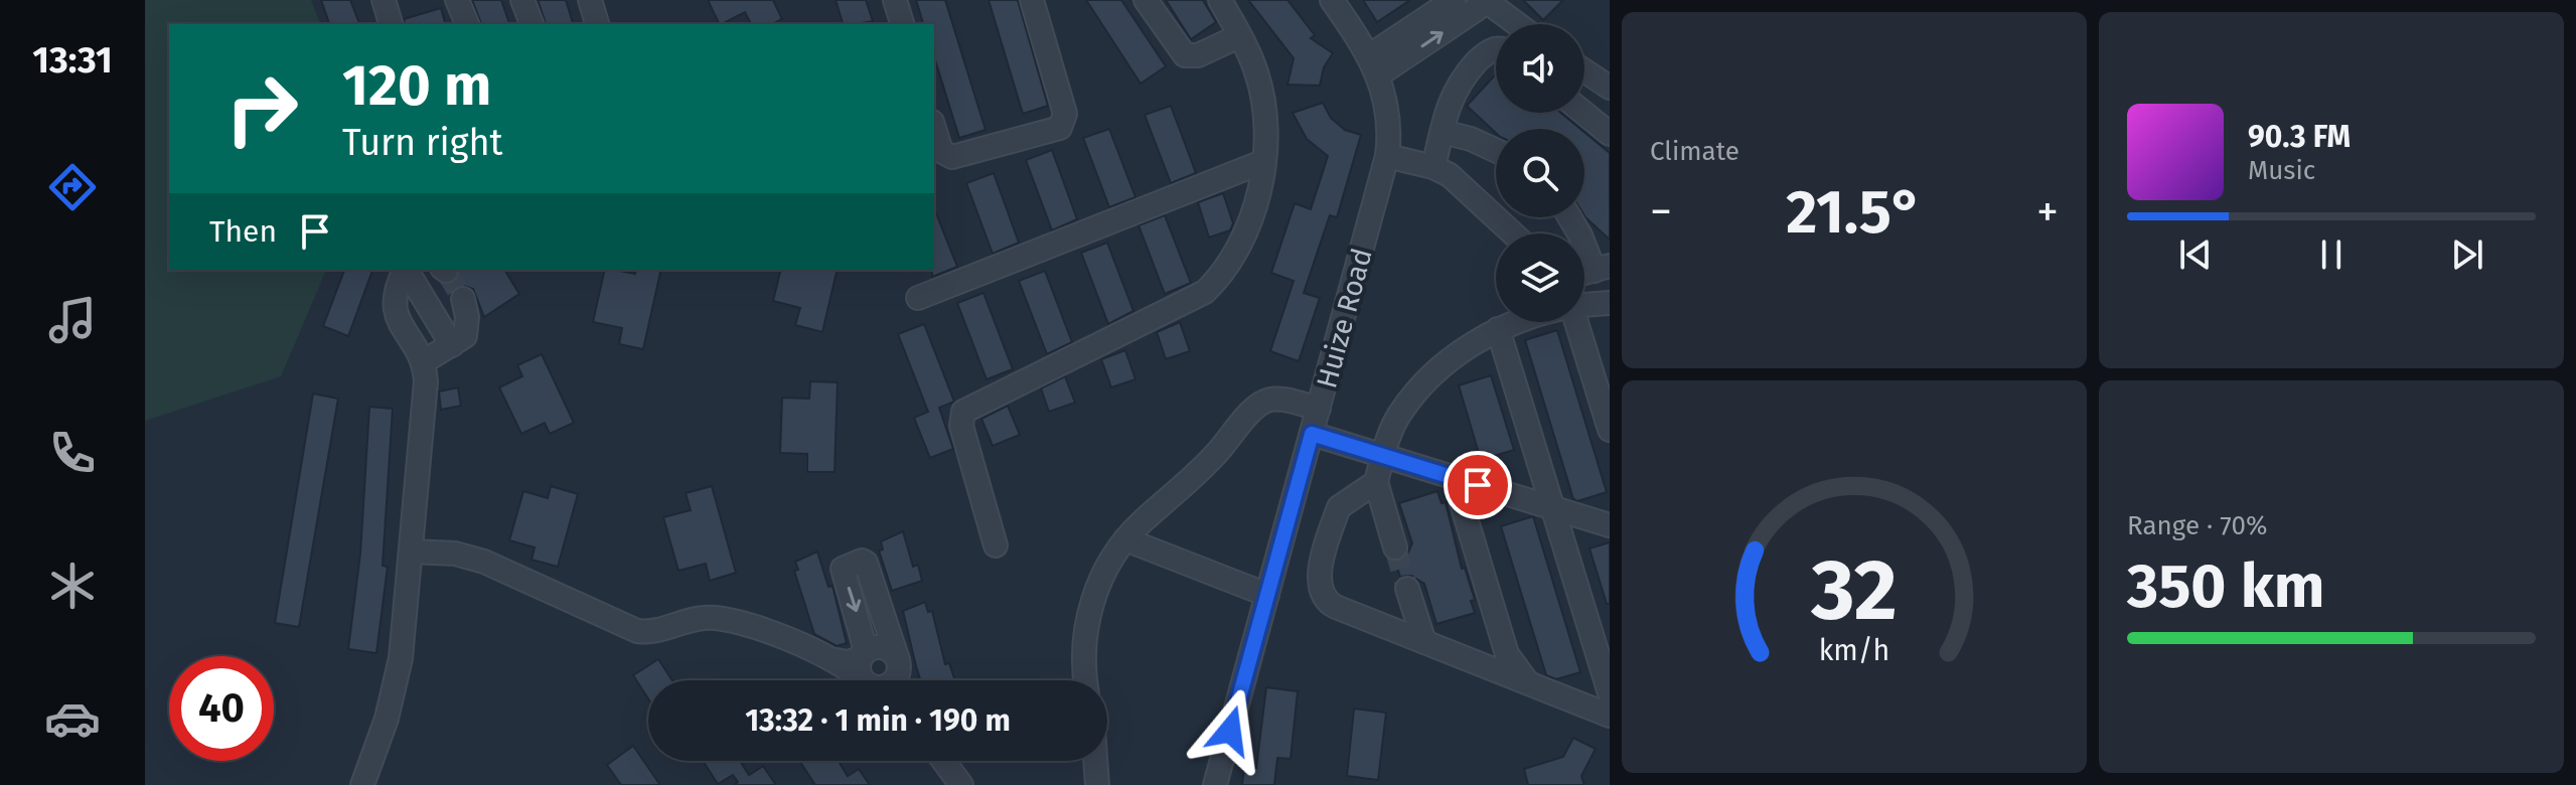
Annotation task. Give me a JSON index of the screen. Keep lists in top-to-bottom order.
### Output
{
  "streets": {
    "street": ["Huize Road"]
  },
  "page": {
    "tabs": "13:31",
    "tile": [
      "Climate",
      ["Range · 70%", "350 km"]
    ],
    "turn": ["120 m", "Turn right"],
    "song": ["90.3 FM", "Music"],
    "heat": ["−", "21.5°", "+"],
    "then": "Then",
    "limit": "40",
    "trip": "13:32 · 1 min · 190 m",
    "gauge": ["32", "km/h"]
  }
}
